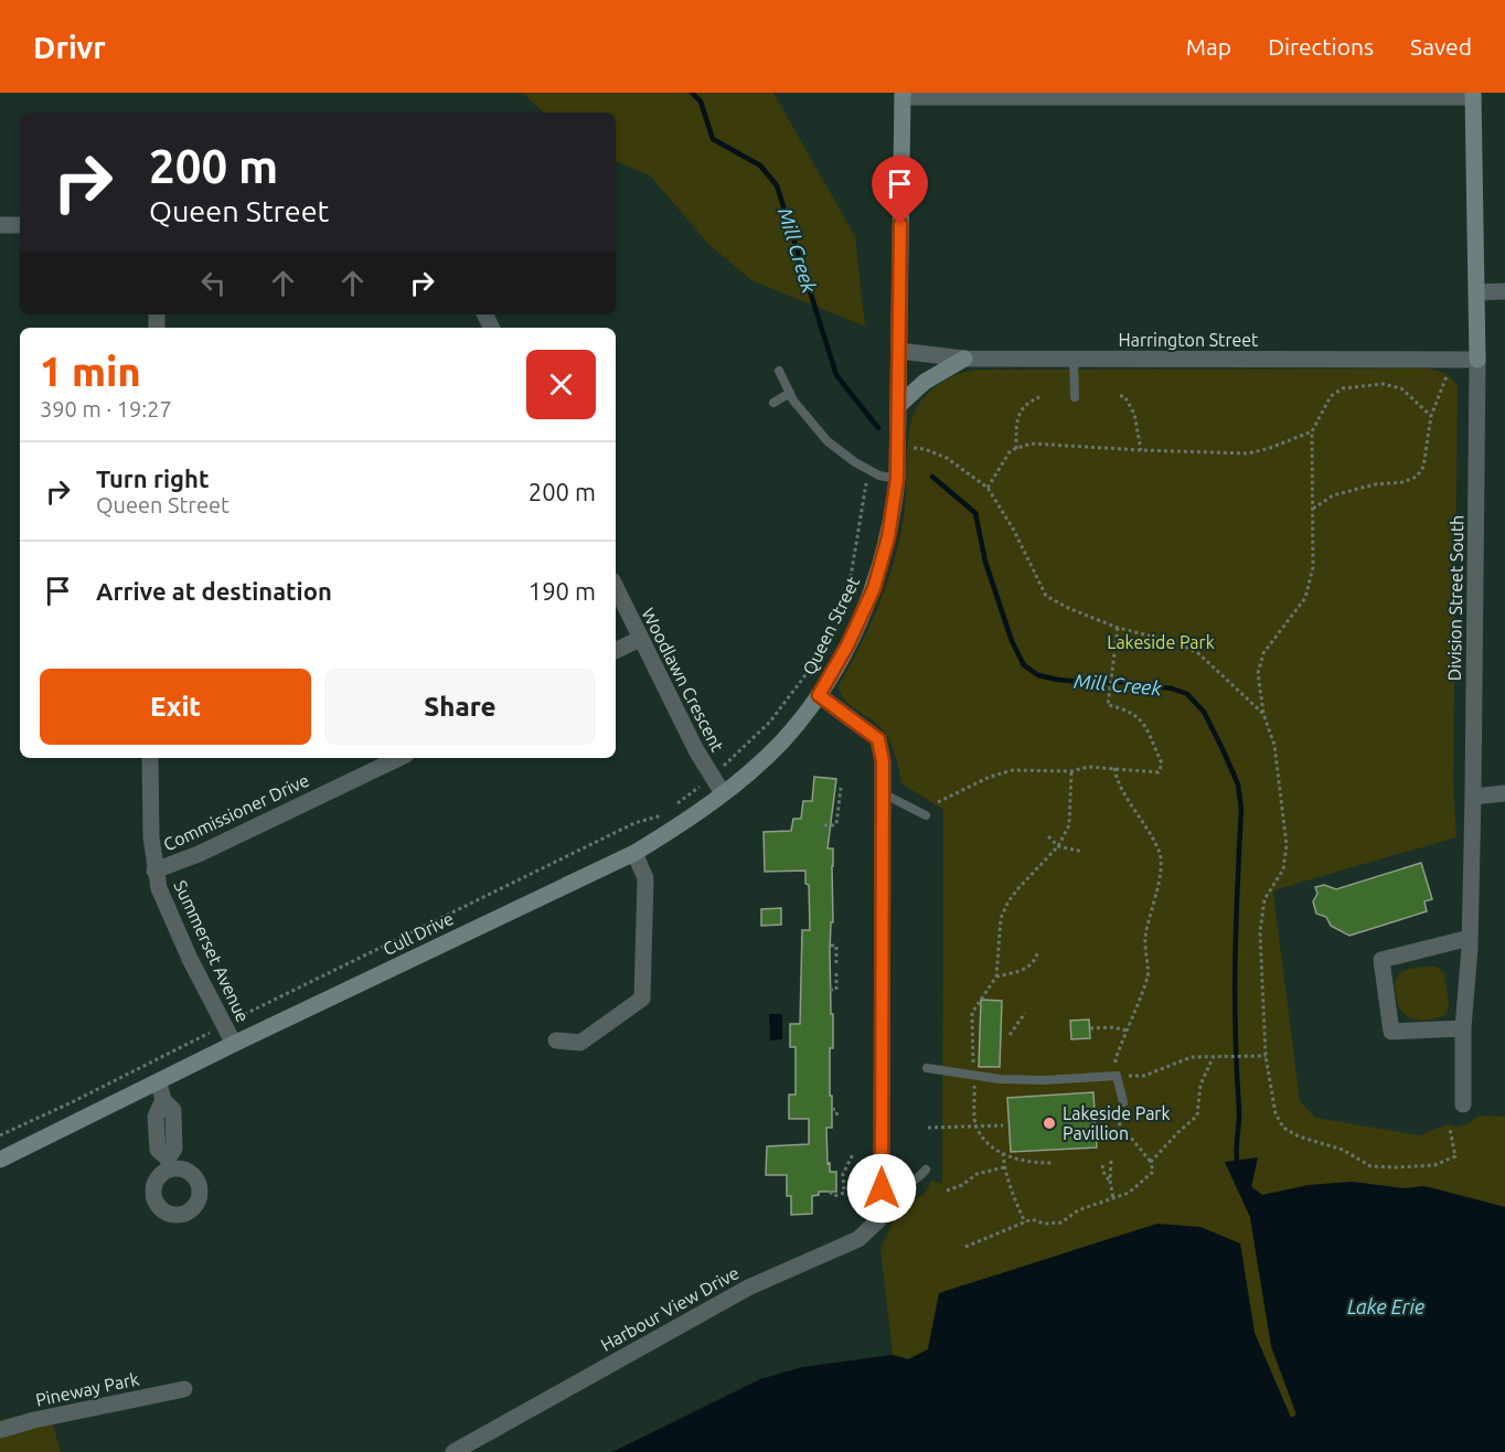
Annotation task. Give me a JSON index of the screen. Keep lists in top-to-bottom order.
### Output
{
  "streets": {
    "street": [
      "Harrington Street",
      "Division Street South",
      "Queen Street",
      "Woodlawn Crescent",
      "Commissioner Drive",
      "Cull Drive",
      "Summerset Avenue",
      "Harbour View Drive",
      "Pineway Park"
    ]
  },
  "crossings": [
    ["Harrington Street", "Division Street South"],
    ["Harrington Street", "Queen Street"],
    ["Queen Street", "Cull Drive"],
    ["Queen Street", "Harbour View Drive"],
    ["Woodlawn Crescent", "Cull Drive"],
    ["Commissioner Drive", "Summerset Avenue"],
    ["Cull Drive", "Summerset Avenue"]
  ],
  "water": ["Mill Creek", "Lake Erie"],
  "parks": ["Lakeside Park"],
  "places": ["Lakeside Park Pavillion"],
  "page": {
    "header": "Drivr",
    "nav": ["Map", "Directions", "Saved"],
    "turn": ["200 m", "Queen Street"],
    "heading": ["1 min", "390 m · 19:27"],
    "list": [
      {
        "name": "Turn right",
        "note": "Queen Street",
        "value": "200 m"
      },
      {
        "name": "Arrive at destination",
        "value": "190 m"
      }
    ],
    "buttons": ["Exit", "Share"]
  }
}
